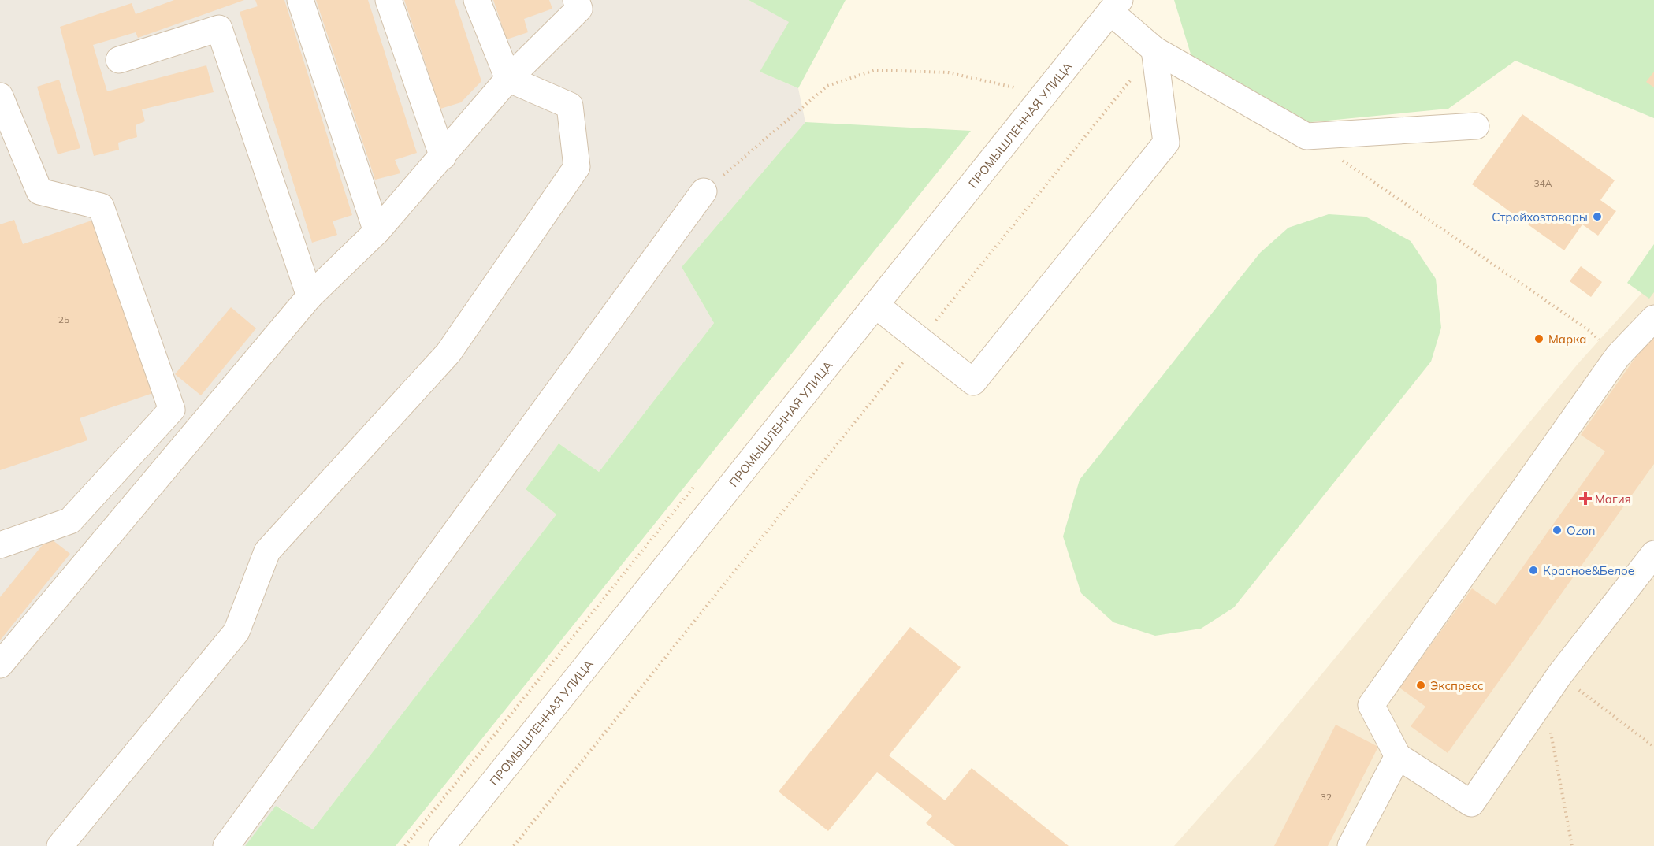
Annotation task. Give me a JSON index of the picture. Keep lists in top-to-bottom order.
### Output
{
  "streets": {
    "street": ["ПРОМЫШЛЕННАЯ УЛИЦА"]
  },
  "places": {
    "other": [
      "Стройхозтовары",
      "Марка",
      "Ozon",
      "Красное&Белое",
      "Экспресс"
    ],
    "health": ["Магия"]
  },
  "house_numbers": ["34А", "25", "32"]
}
